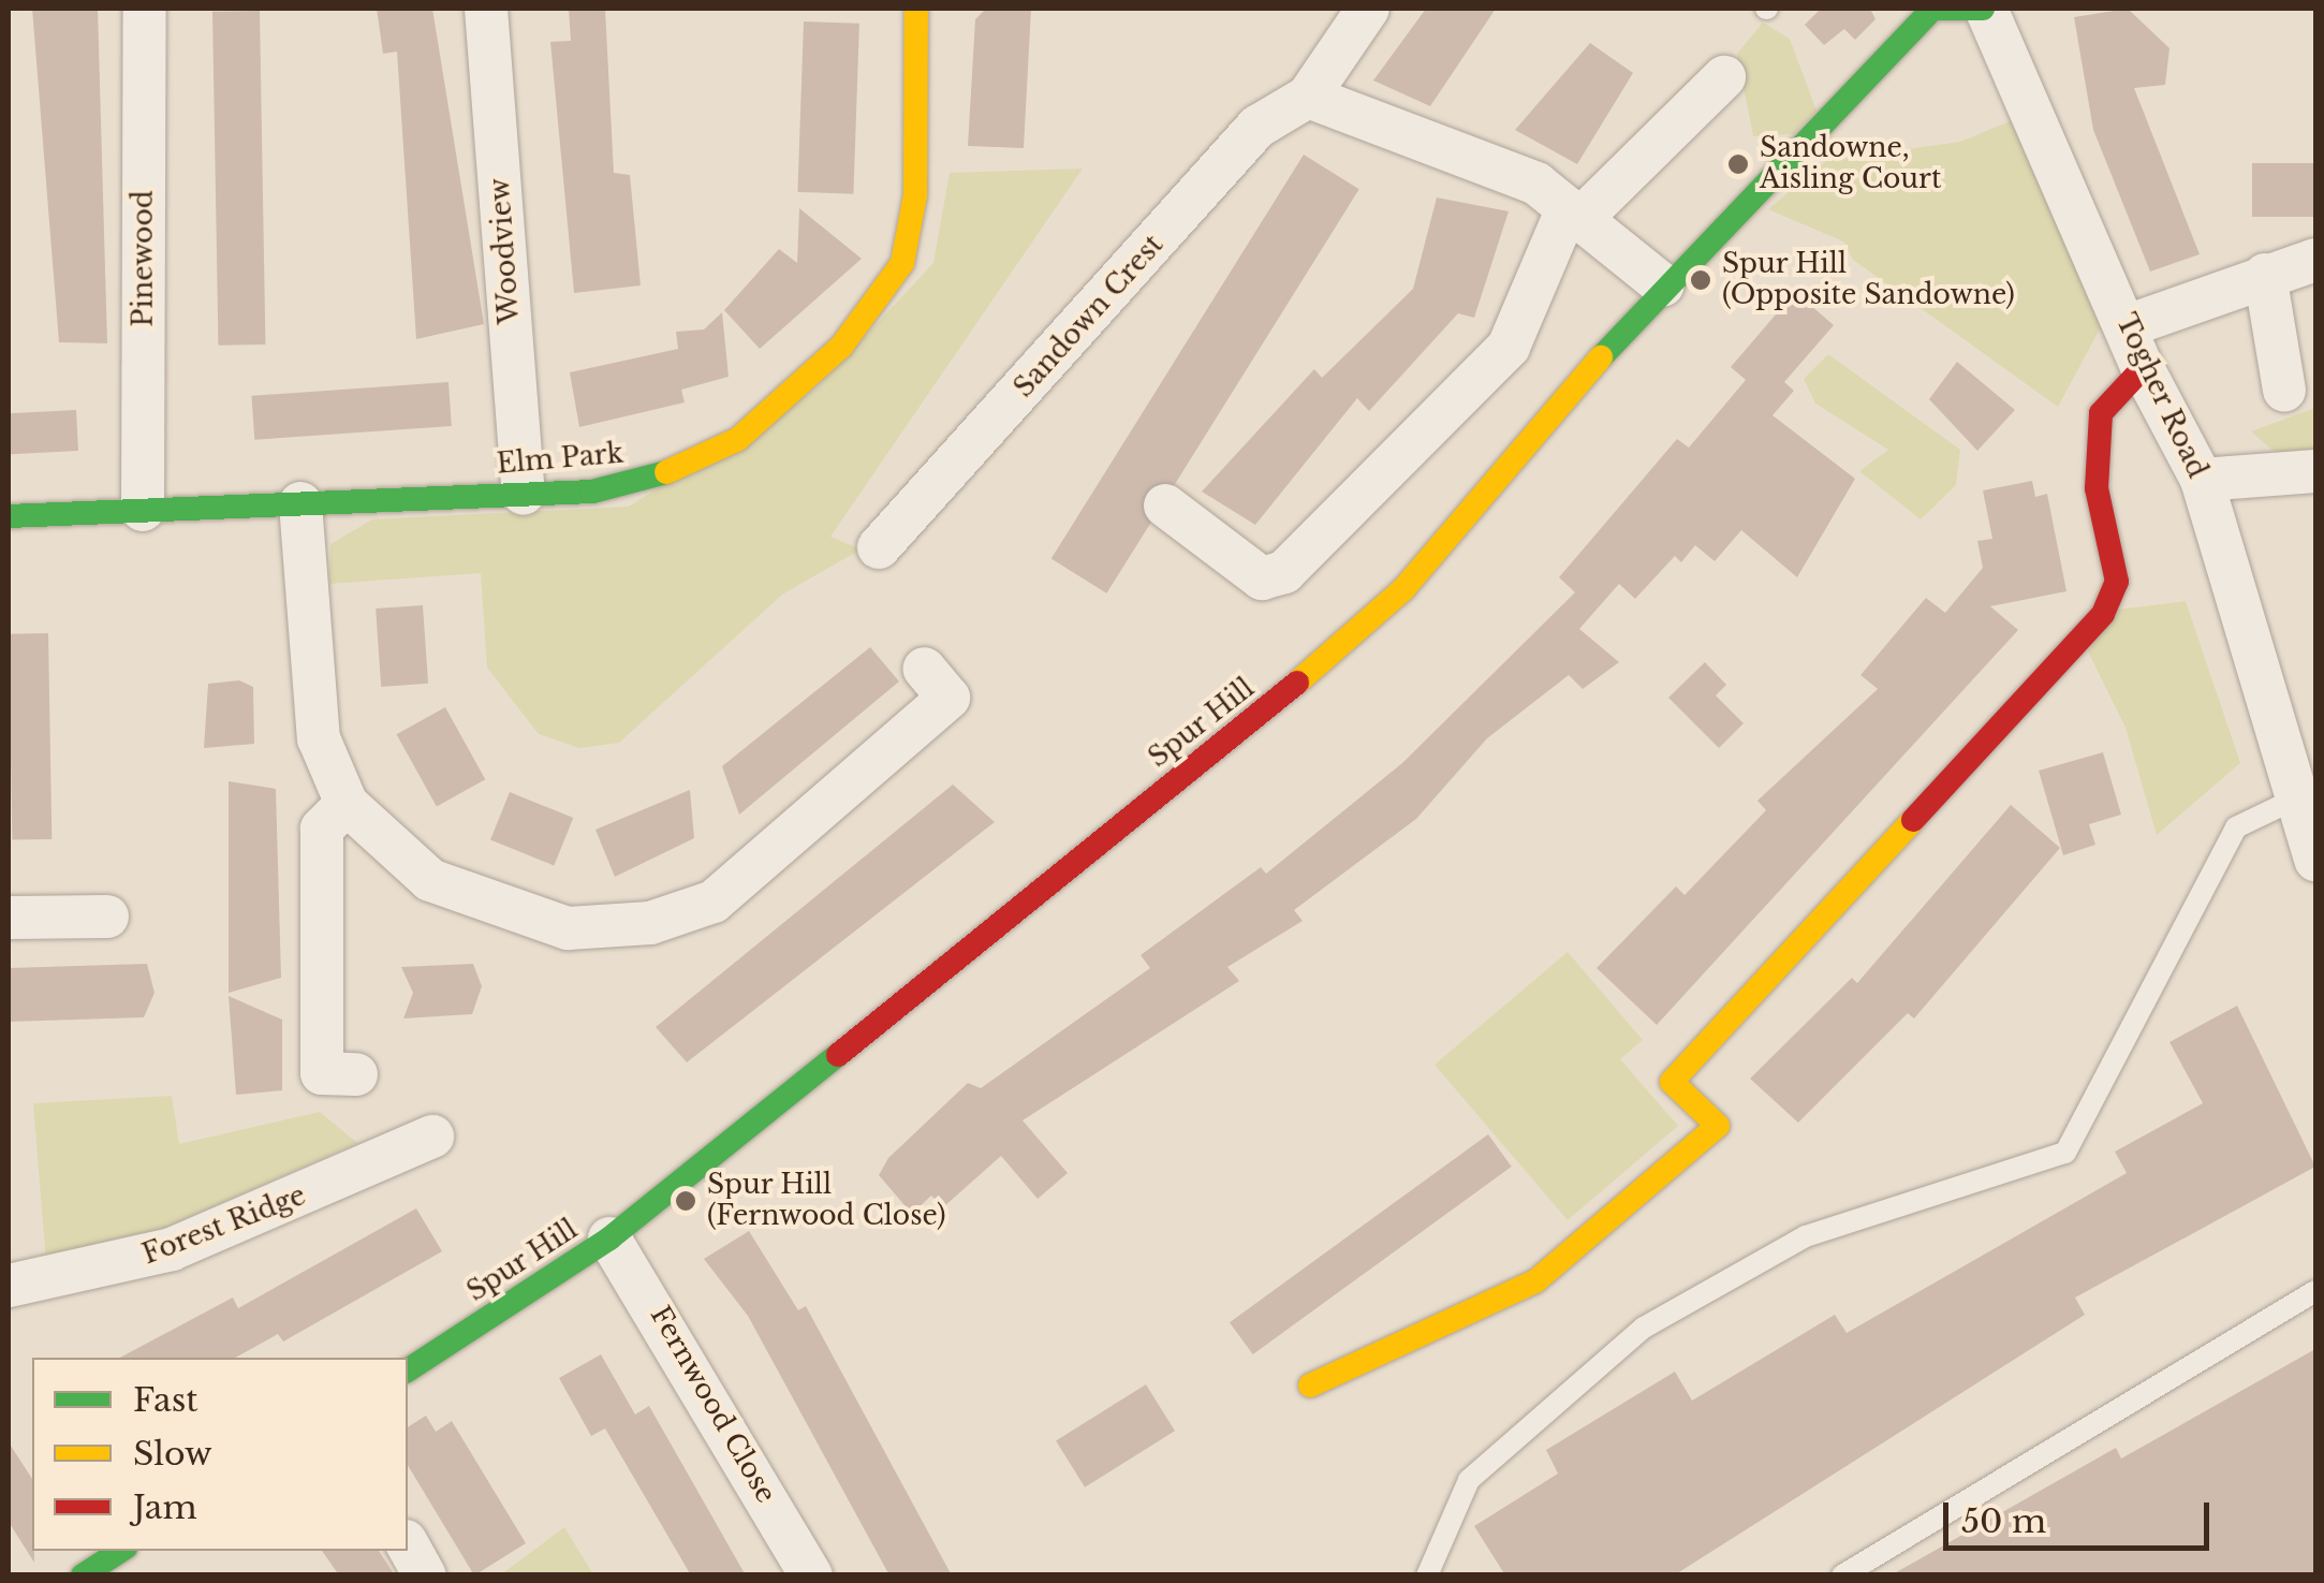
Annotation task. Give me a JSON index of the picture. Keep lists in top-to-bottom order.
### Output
{
  "streets": {
    "street": [
      "Woodview",
      "Pinewood",
      "Sandown Crest",
      "Togher Road",
      "Elm Park",
      "Spur Hill",
      "Forest Ridge",
      "Fernwood Close"
    ]
  },
  "crossings": [
    ["Woodview", "Elm Park"],
    ["Pinewood", "Elm Park"],
    ["Togher Road", "Spur Hill"],
    ["Spur Hill", "Fernwood Close"]
  ],
  "places": ["Sandowne, Aisling Court", "Spur Hill (Opposite Sandowne)", "Spur Hill (Fernwood Close)"],
  "legend": ["Fast", "Slow", "Jam"],
  "scale_bar": "50 m"
}
